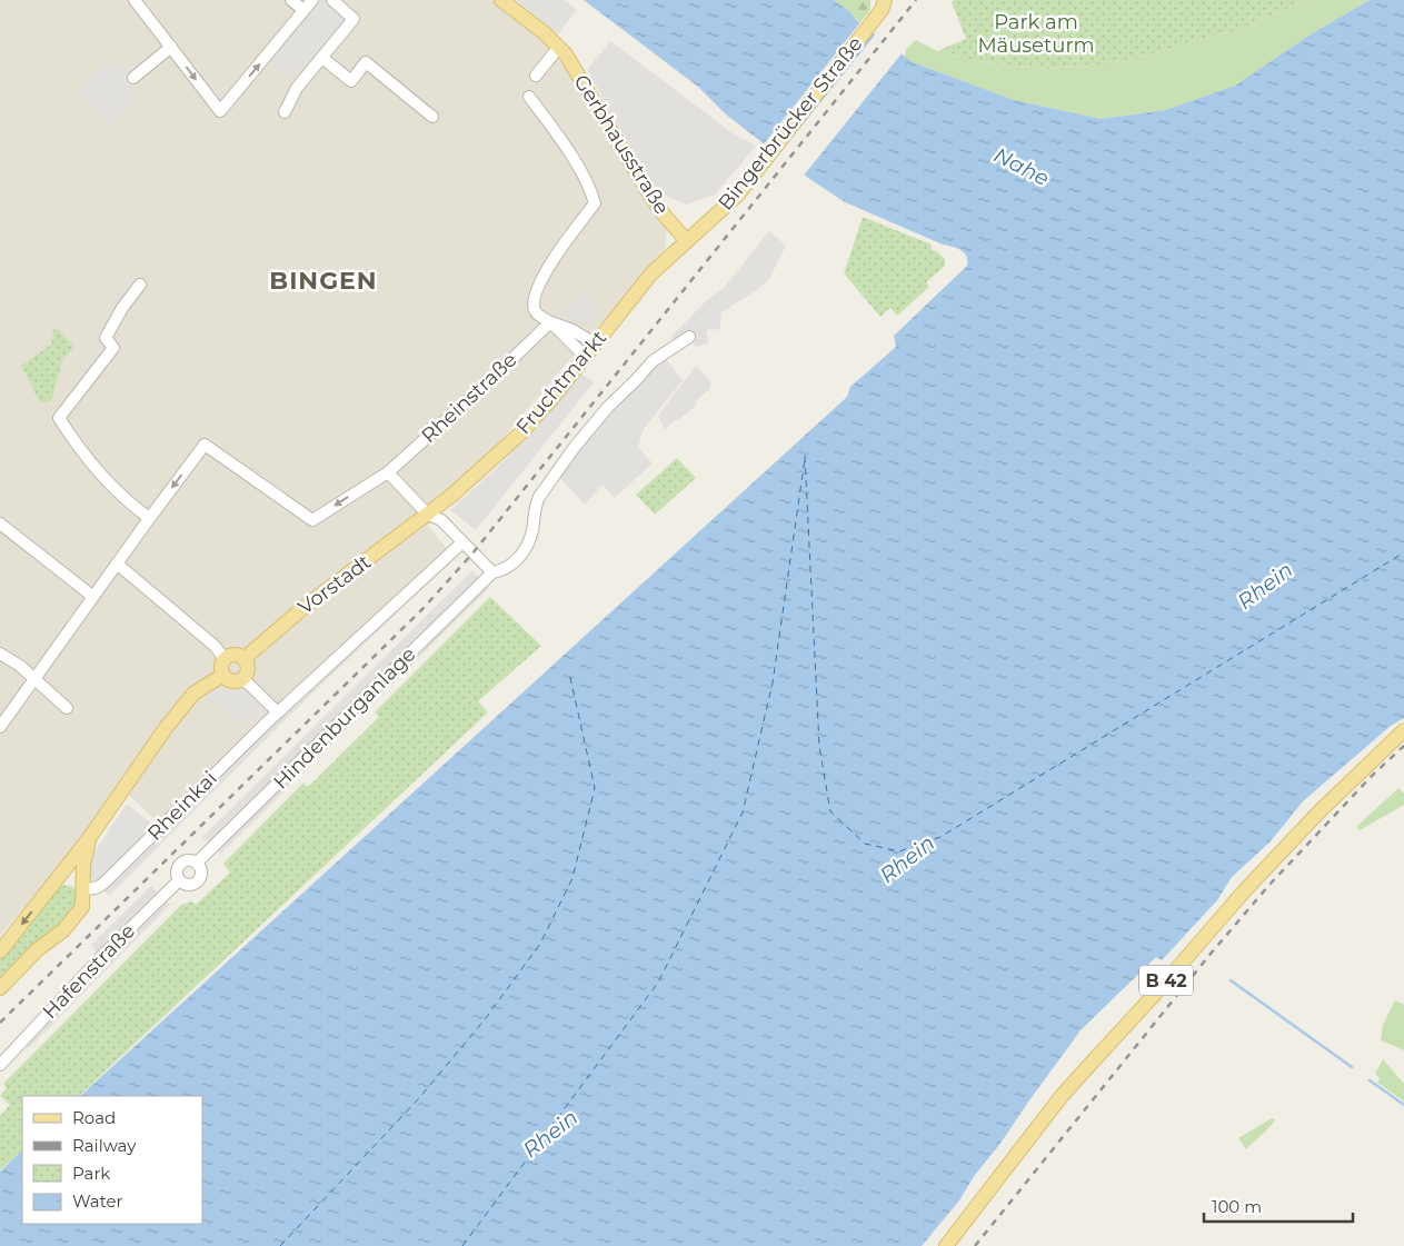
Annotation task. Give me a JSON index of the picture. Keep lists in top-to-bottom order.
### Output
{
  "streets": {
    "main road": [
      "Bingerbrücker Straße",
      "Gerbhausstraße",
      "Fruchtmarkt",
      "Vorstadt",
      "B 42"
    ],
    "street": [
      "Rheinstraße",
      "Hindenburganlage",
      "Rheinkai",
      "Hafenstraße"
    ]
  },
  "crossings": [
    ["Bingerbrücker Straße", "Gerbhausstraße"],
    ["Bingerbrücker Straße", "Fruchtmarkt"],
    ["Gerbhausstraße", "Fruchtmarkt"],
    ["Fruchtmarkt", "Vorstadt"],
    ["Hindenburganlage", "Hafenstraße"]
  ],
  "districts": ["BINGEN"],
  "water": ["Nahe", "Rhein"],
  "parks": ["Park am Mäuseturm"],
  "legend": [
    "Road",
    "Railway",
    "Park",
    "Water"
  ],
  "scale_bar": "100 m"
}
